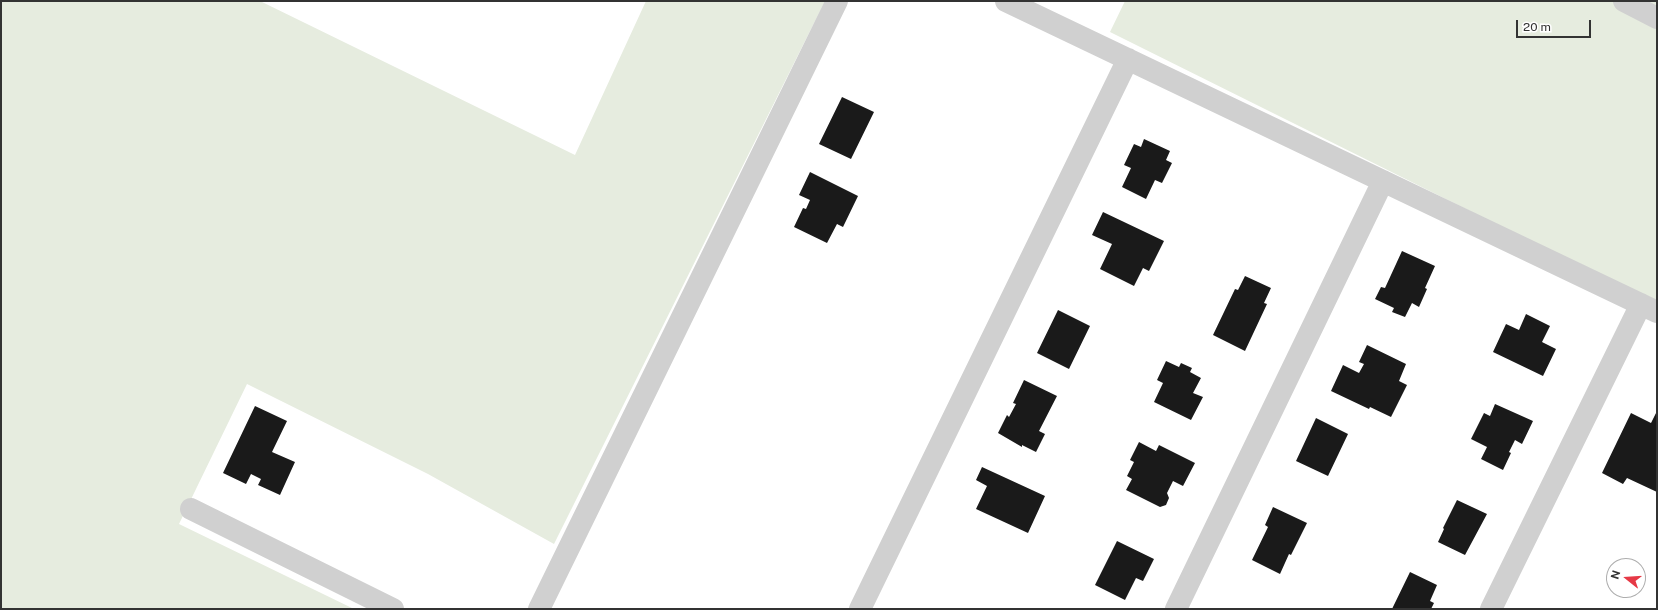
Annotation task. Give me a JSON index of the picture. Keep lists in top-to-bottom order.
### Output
{
  "scale_bar": "20 m",
  "north": "left"
}
